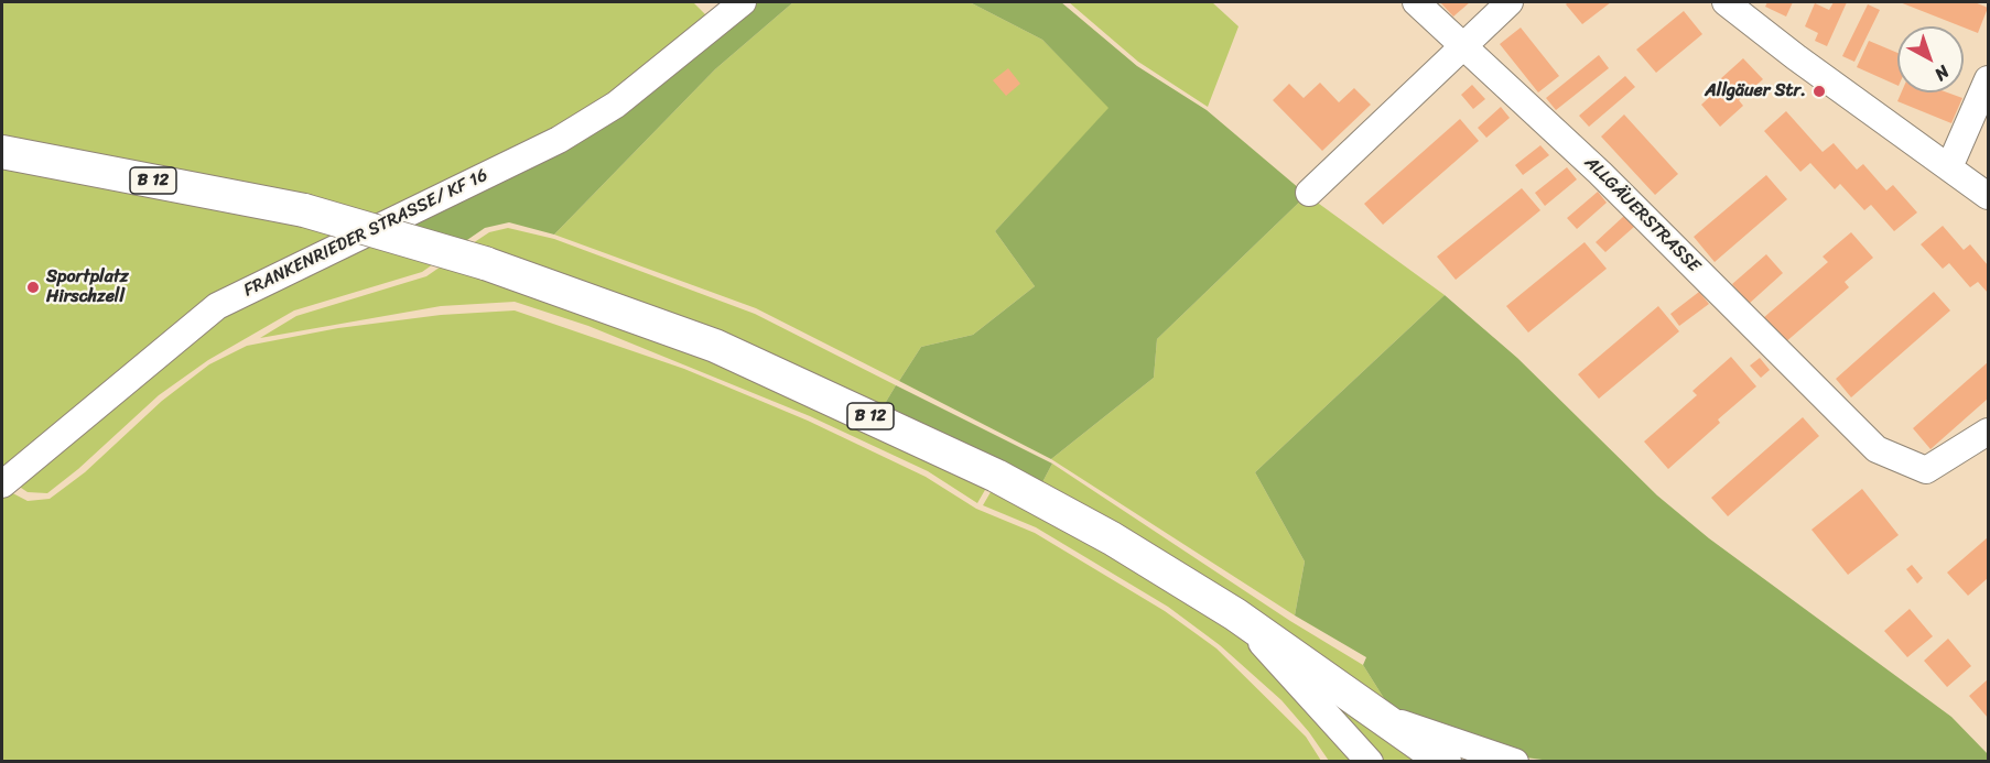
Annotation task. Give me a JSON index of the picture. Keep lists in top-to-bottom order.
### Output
{
  "streets": {
    "main road": ["B 12"],
    "street": ["ALLGÄUERSTRASSE", "FRANKENRIEDER STRASSE/ KF 16"]
  },
  "places": ["Allgäuer Str.", "Sportplatz Hirschzell"],
  "north": "bottom right"
}
